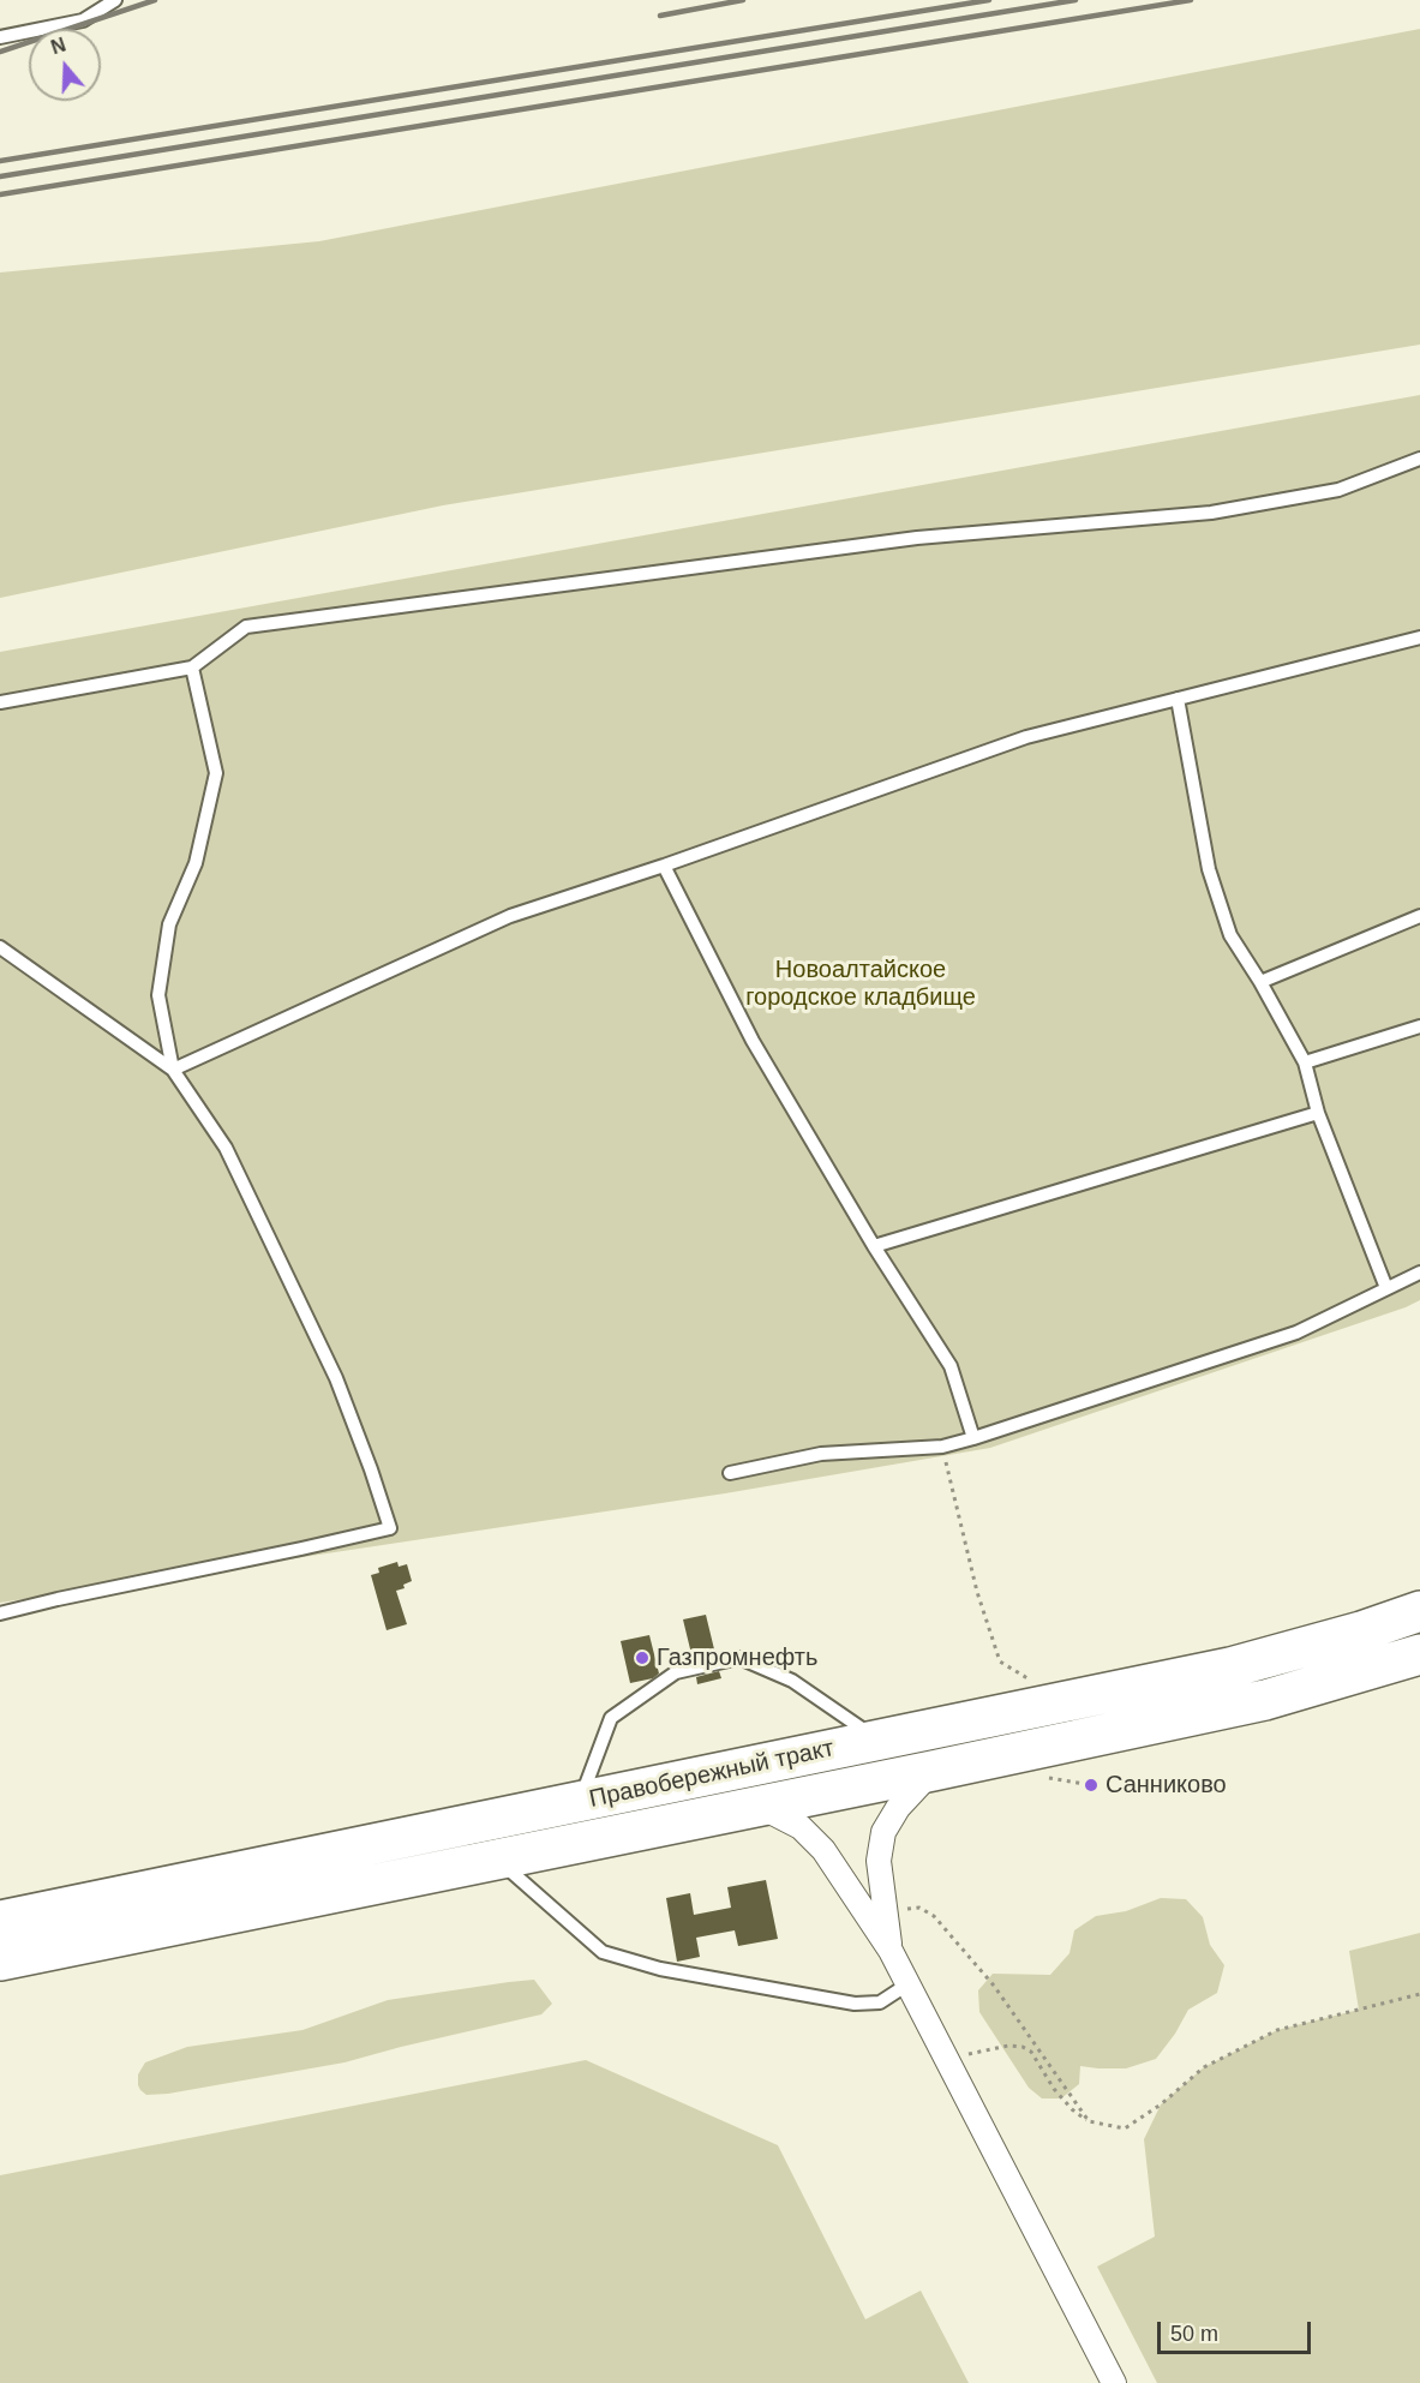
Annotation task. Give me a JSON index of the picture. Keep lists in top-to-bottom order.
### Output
{
  "streets": {
    "highway": ["Правобережный тракт"]
  },
  "parks": ["Новоалтайское городское кладбище"],
  "places": ["Газпромнефть", "Санниково"],
  "scale_bar": "50 m",
  "north": "top"
}
